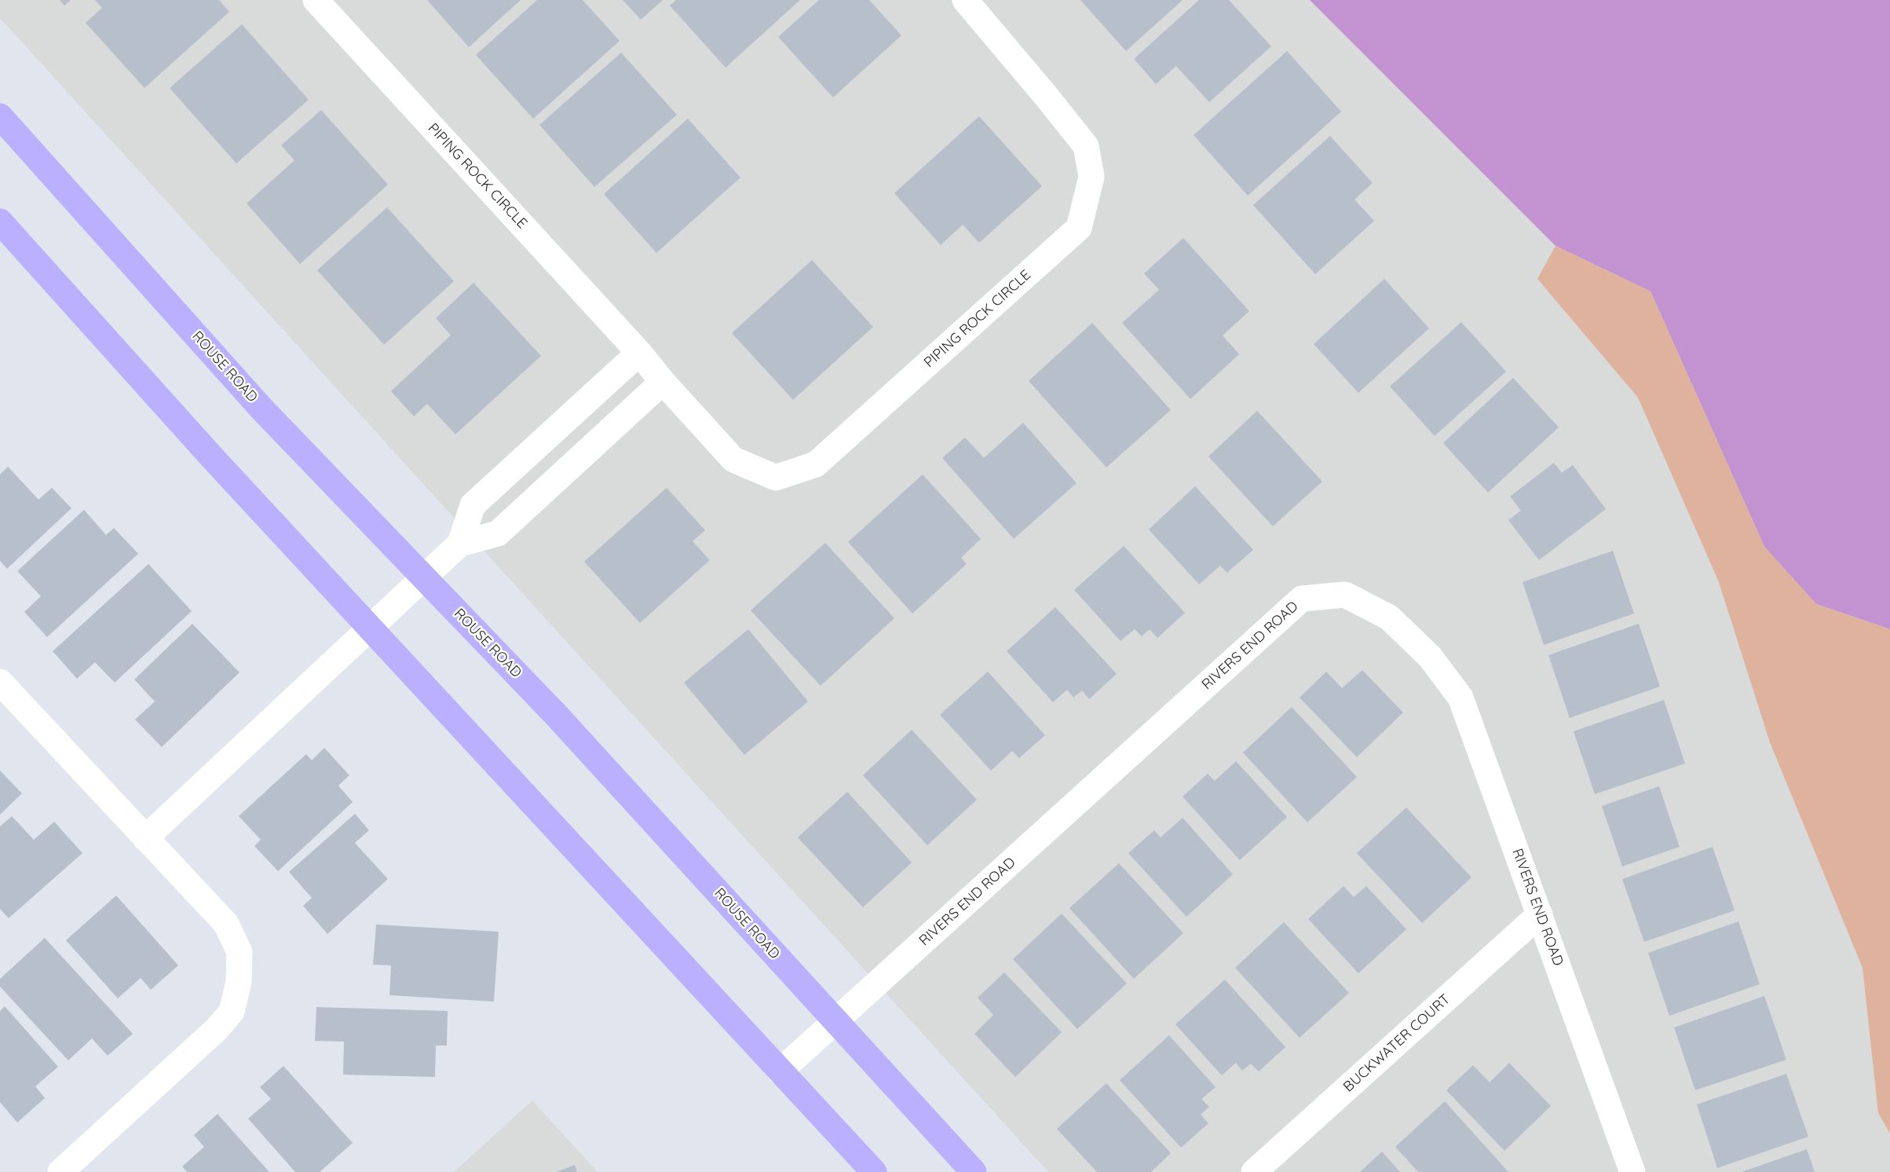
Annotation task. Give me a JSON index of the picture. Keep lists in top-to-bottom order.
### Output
{
  "streets": {
    "street": [
      "PIPING ROCK CIRCLE",
      "ROUSE ROAD",
      "RIVERS END ROAD",
      "BUCKWATER COURT"
    ]
  },
  "crossings": [
    ["ROUSE ROAD", "RIVERS END ROAD"],
    ["RIVERS END ROAD", "BUCKWATER COURT"]
  ]
}
